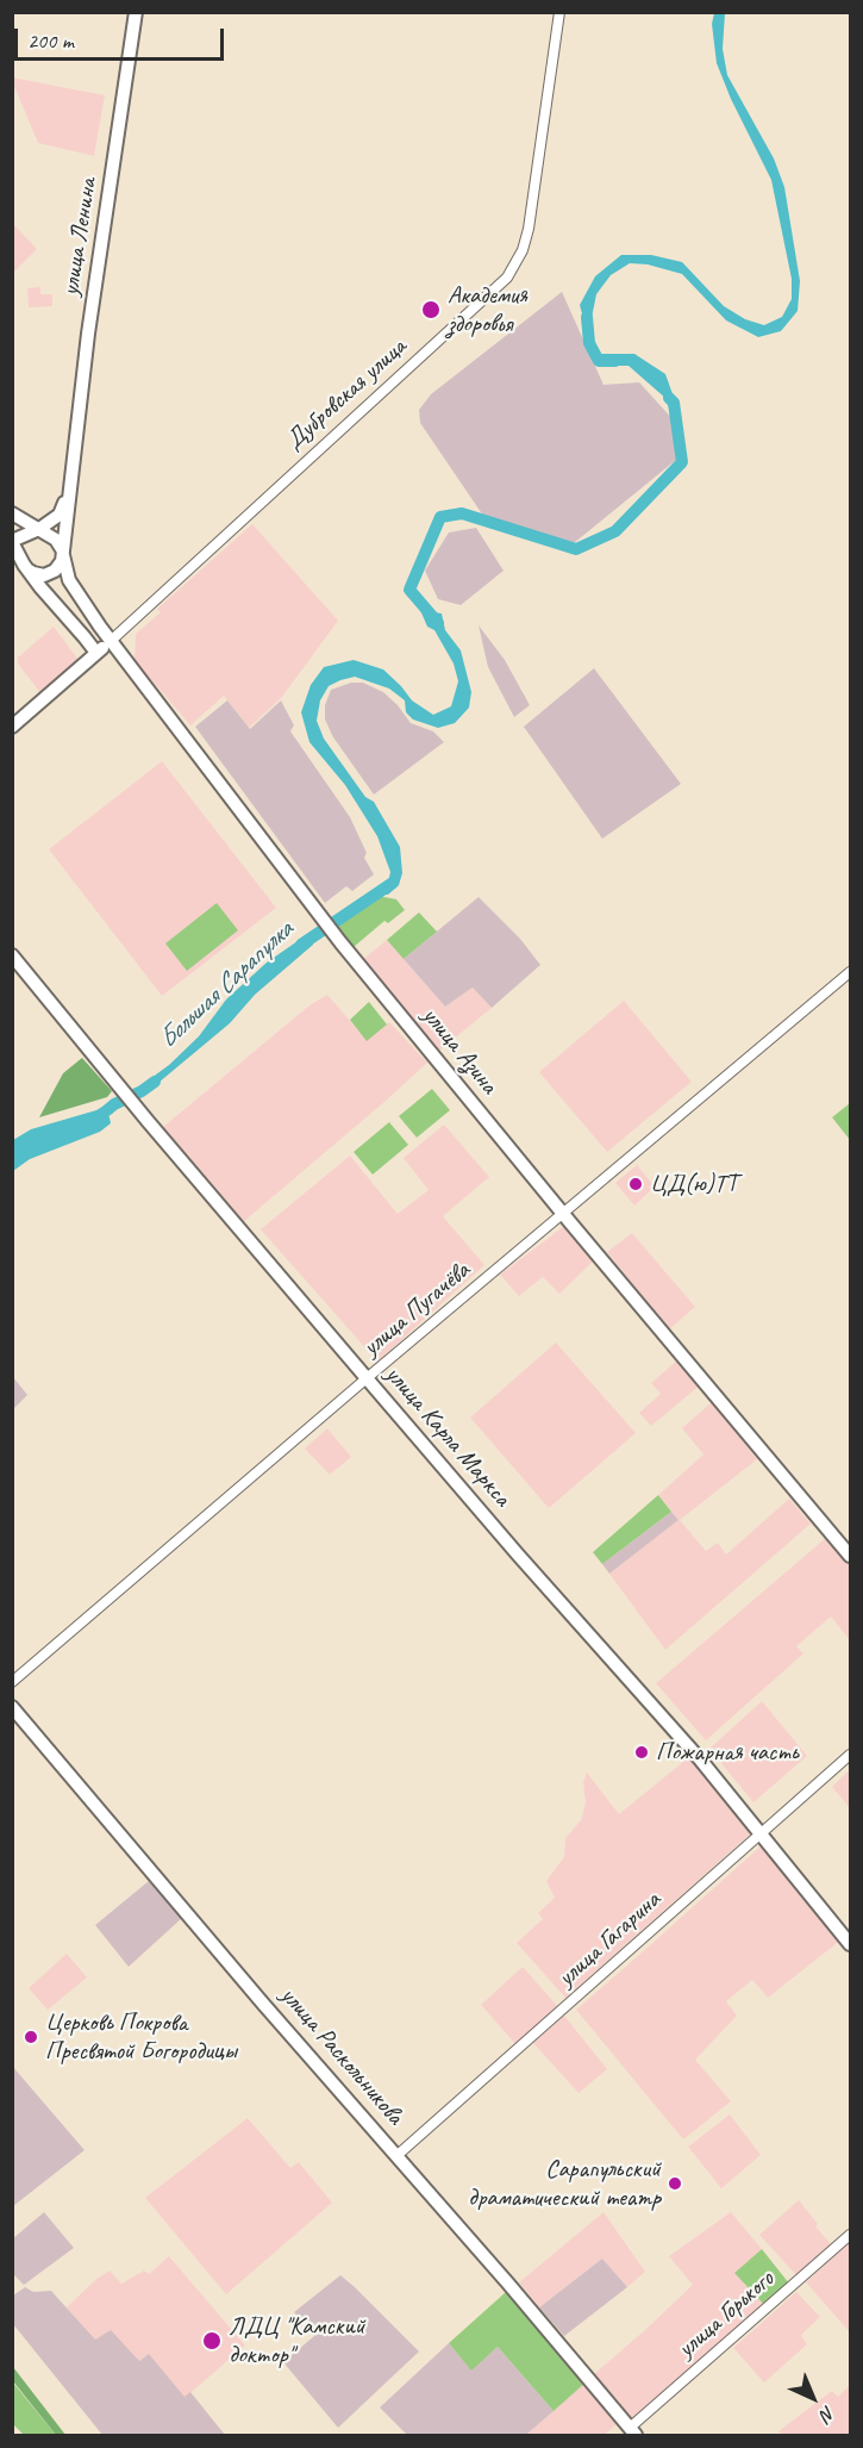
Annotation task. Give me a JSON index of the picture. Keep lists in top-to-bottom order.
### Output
{
  "streets": {
    "main road": [
      "улица Ленина",
      "Дубровская улица",
      "улица Азина",
      "улица Карла Маркса",
      "улица Раскольникова"
    ],
    "street": ["улица Пугачёва", "улица Гагарина", "улица Горького"]
  },
  "crossings": [
    ["улица Ленина", "улица Азина"],
    ["Дубровская улица", "улица Азина"],
    ["улица Азина", "улица Пугачёва"],
    ["улица Пугачёва", "улица Карла Маркса"],
    ["улица Карла Маркса", "улица Гагарина"],
    ["улица Гагарина", "улица Раскольникова"],
    ["улица Раскольникова", "улица Горького"]
  ],
  "water": ["Большая Сарапулка"],
  "places": [
    "Академия здоровья",
    "ЦД(ю)ТТ",
    "Пожарная часть",
    "Церковь Покрова Пресвятой Богородицы",
    "Сарапульский драматический театр",
    "ЛДЦ \"Камский доктор\""
  ],
  "scale_bar": "200 m",
  "north": "bottom right"
}
